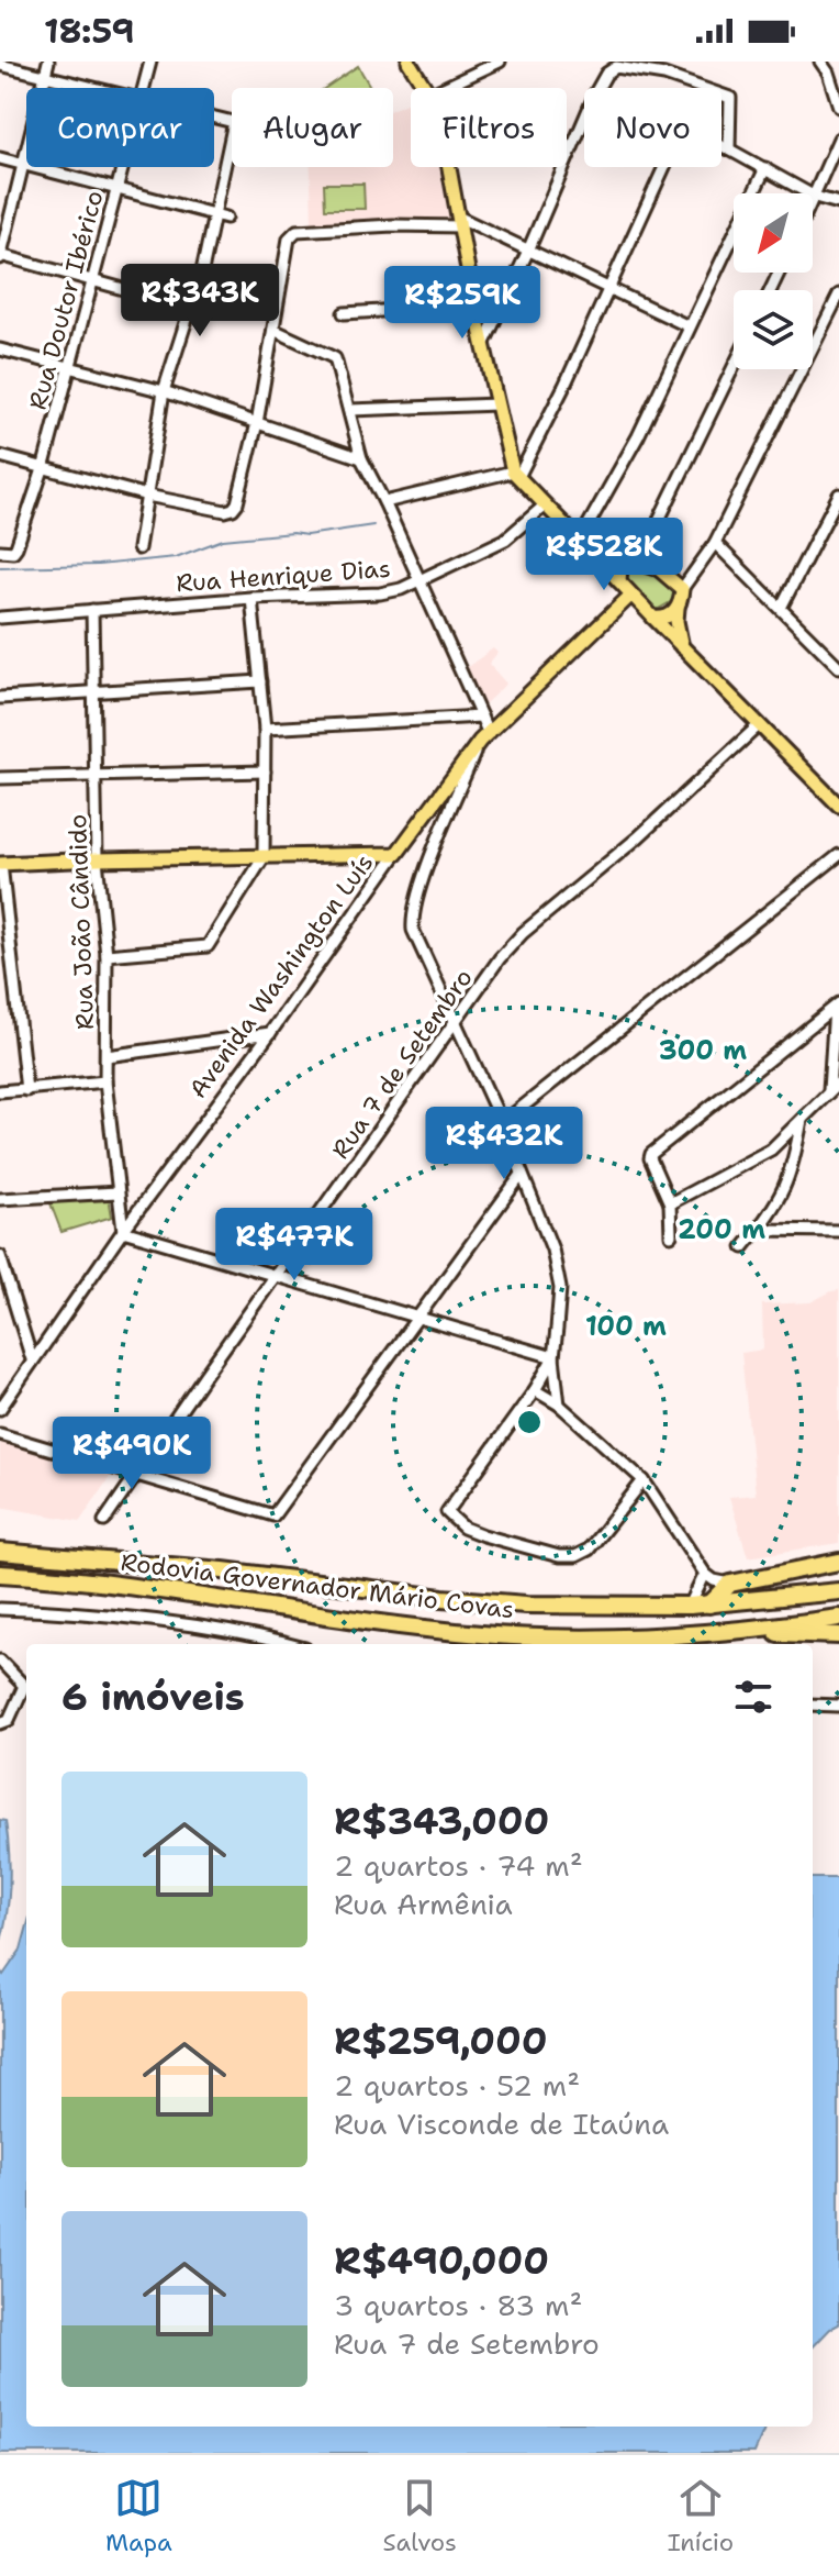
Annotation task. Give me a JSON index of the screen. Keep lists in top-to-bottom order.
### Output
{
  "streets": {
    "highway": ["Rodovia Governador Mário Covas"],
    "main road": ["Avenida Washington Luís"],
    "street": [
      "Rua Doutor Ibérico",
      "Rua Henrique Dias",
      "Rua João Cândido",
      "Rua 7 de Setembro"
    ]
  },
  "crossings": [
    ["Rua Henrique Dias", "Rua João Cândido"],
    ["Rua João Cândido", "Avenida Washington Luís"]
  ],
  "north": "bottom left",
  "page": {
    "status": "18:59",
    "chip": [
      "Comprar",
      "Alugar",
      "Filtros",
      "Novo"
    ],
    "price": [
      "R$343K",
      "R$259K",
      "R$528K",
      "R$432K",
      "R$477K",
      "R$490K"
    ],
    "heading": "6 imóveis",
    "list": [
      {
        "name": "R$343,000",
        "note": "2 quartos · 74 m² · Rua Armênia"
      },
      {
        "name": "R$259,000",
        "note": "2 quartos · 52 m² · Rua Visconde de Itaúna"
      },
      {
        "name": "R$490,000",
        "note": "3 quartos · 83 m² · Rua 7 de Setembro"
      }
    ],
    "tabs": ["Mapa", "Salvos", "Início"]
  },
  "rings": ["300 m", "200 m", "100 m"]
}
